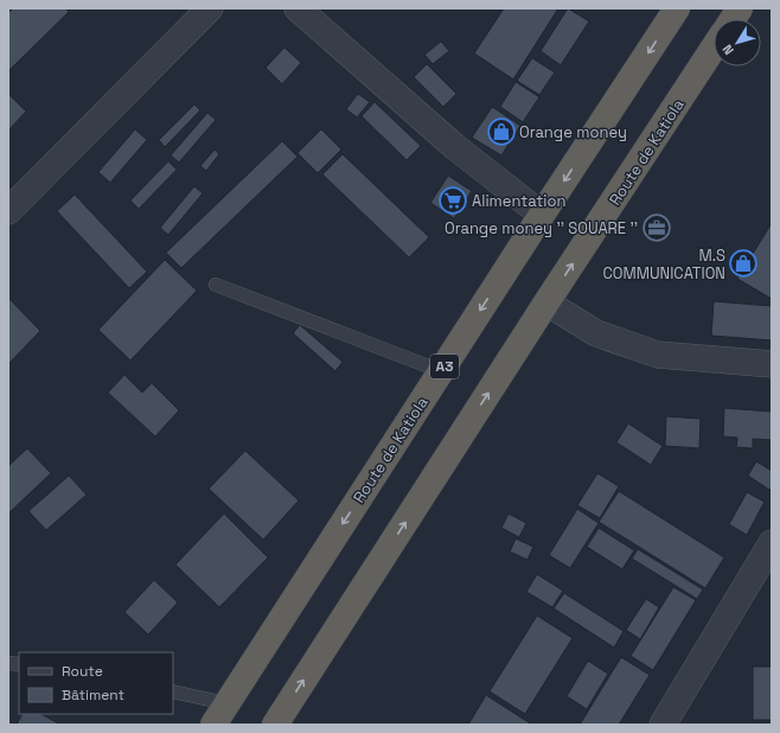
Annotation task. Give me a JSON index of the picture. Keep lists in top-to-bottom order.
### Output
{
  "streets": {
    "highway": ["Route de Katiola", "A3"]
  },
  "places": {
    "shop": ["Orange money", "M.S COMMUNICATION"],
    "supermarket": ["Alimentation"],
    "office": ["Orange money '' SOUARE ''"]
  },
  "legend": ["Route", "Bâtiment"],
  "north": "bottom left"
}
